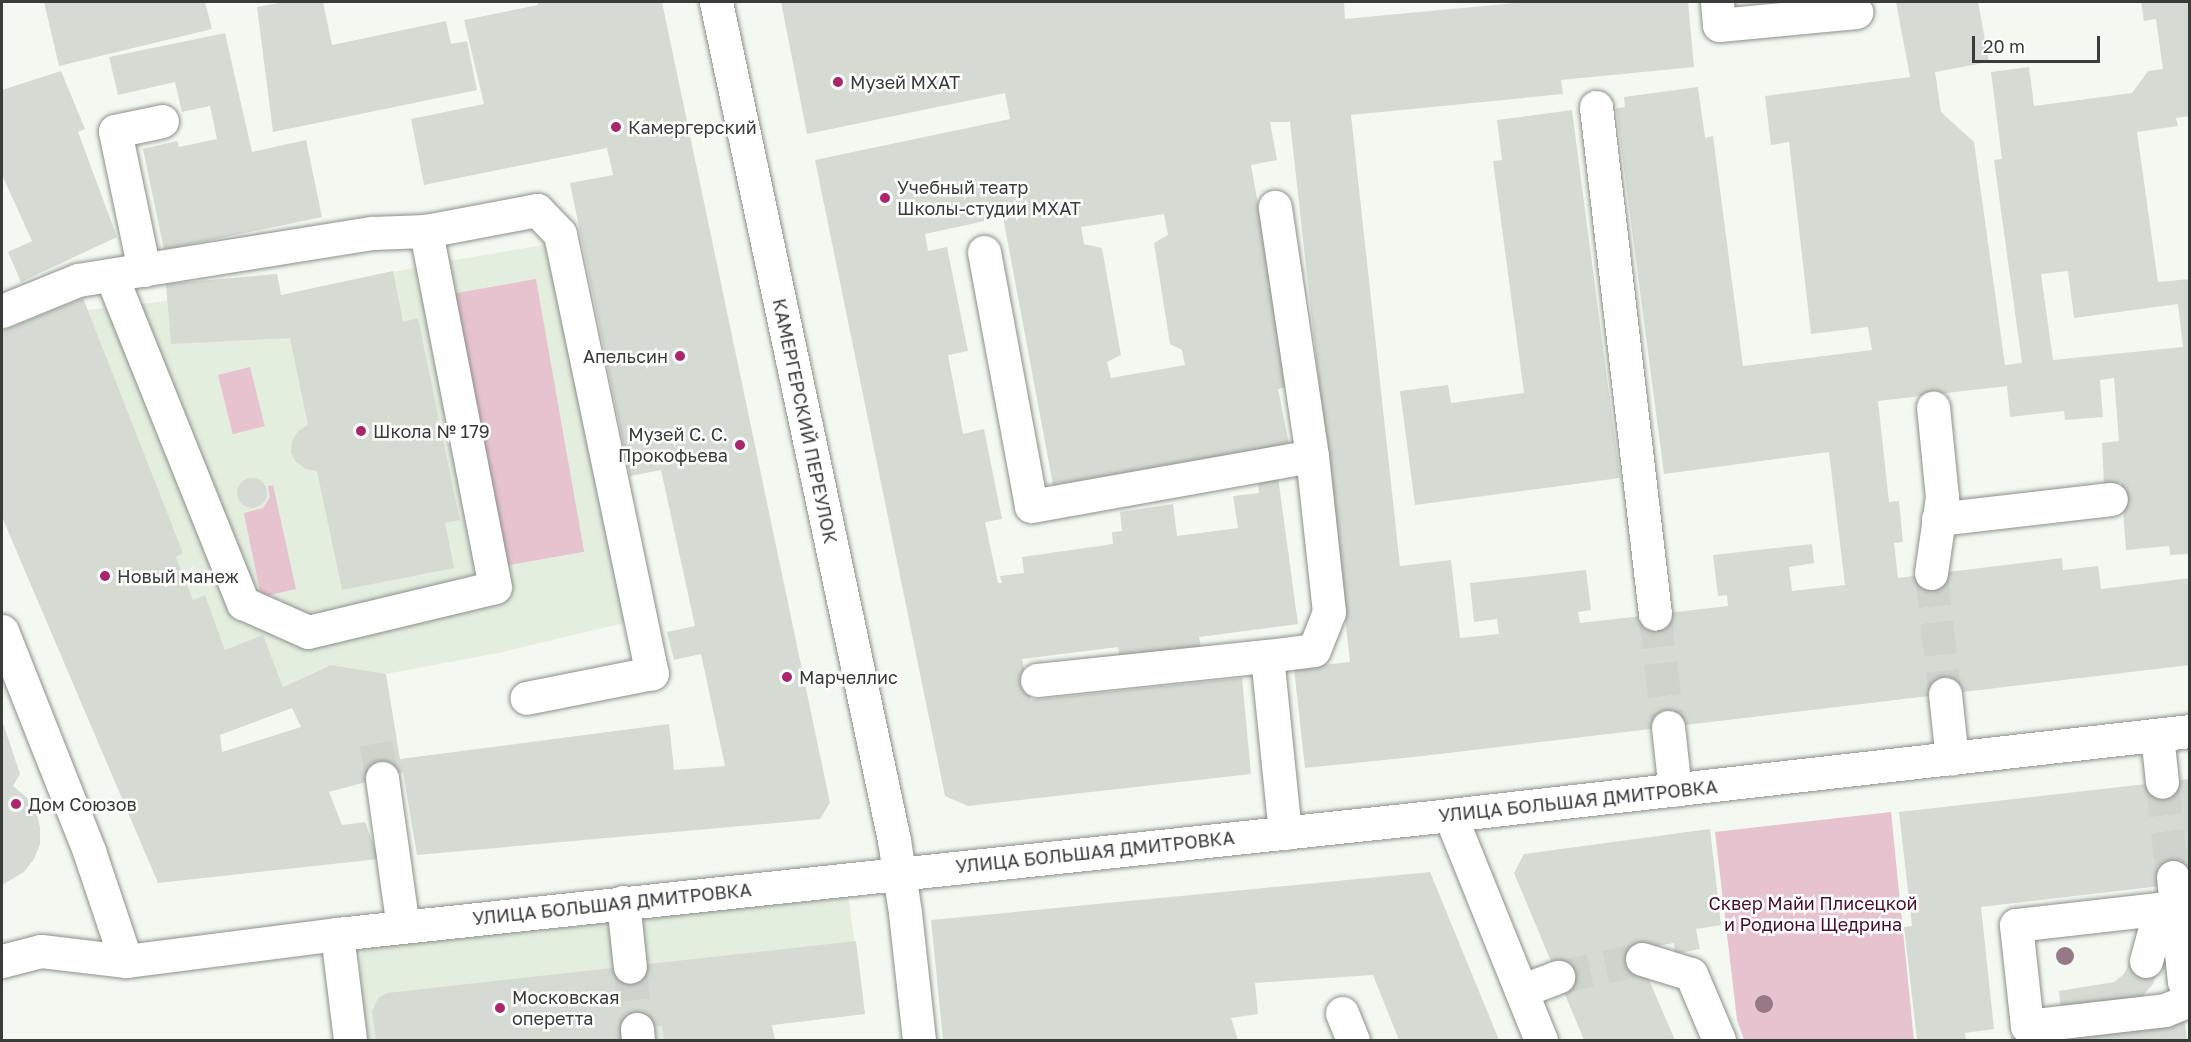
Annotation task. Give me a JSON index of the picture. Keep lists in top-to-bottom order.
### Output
{
  "streets": {
    "street": ["КАМЕРГЕРСКИЙ ПЕРЕУЛОК", "УЛИЦА БОЛЬШАЯ ДМИТРОВКА"]
  },
  "crossings": [
    ["КАМЕРГЕРСКИЙ ПЕРЕУЛОК", "УЛИЦА БОЛЬШАЯ ДМИТРОВКА"]
  ],
  "parks": ["Сквер Майи Плисецкой и Родиона Щедрина"],
  "places": [
    "Музей МХАТ",
    "Камергерский",
    "Учебный театр Школы-студии МХАТ",
    "Апельсин",
    "Школа № 179",
    "Музей С. С. Прокофьева",
    "Новый манеж",
    "Марчеллис",
    "Дом Союзов",
    "Московская оперетта"
  ],
  "scale_bar": "20 m"
}
